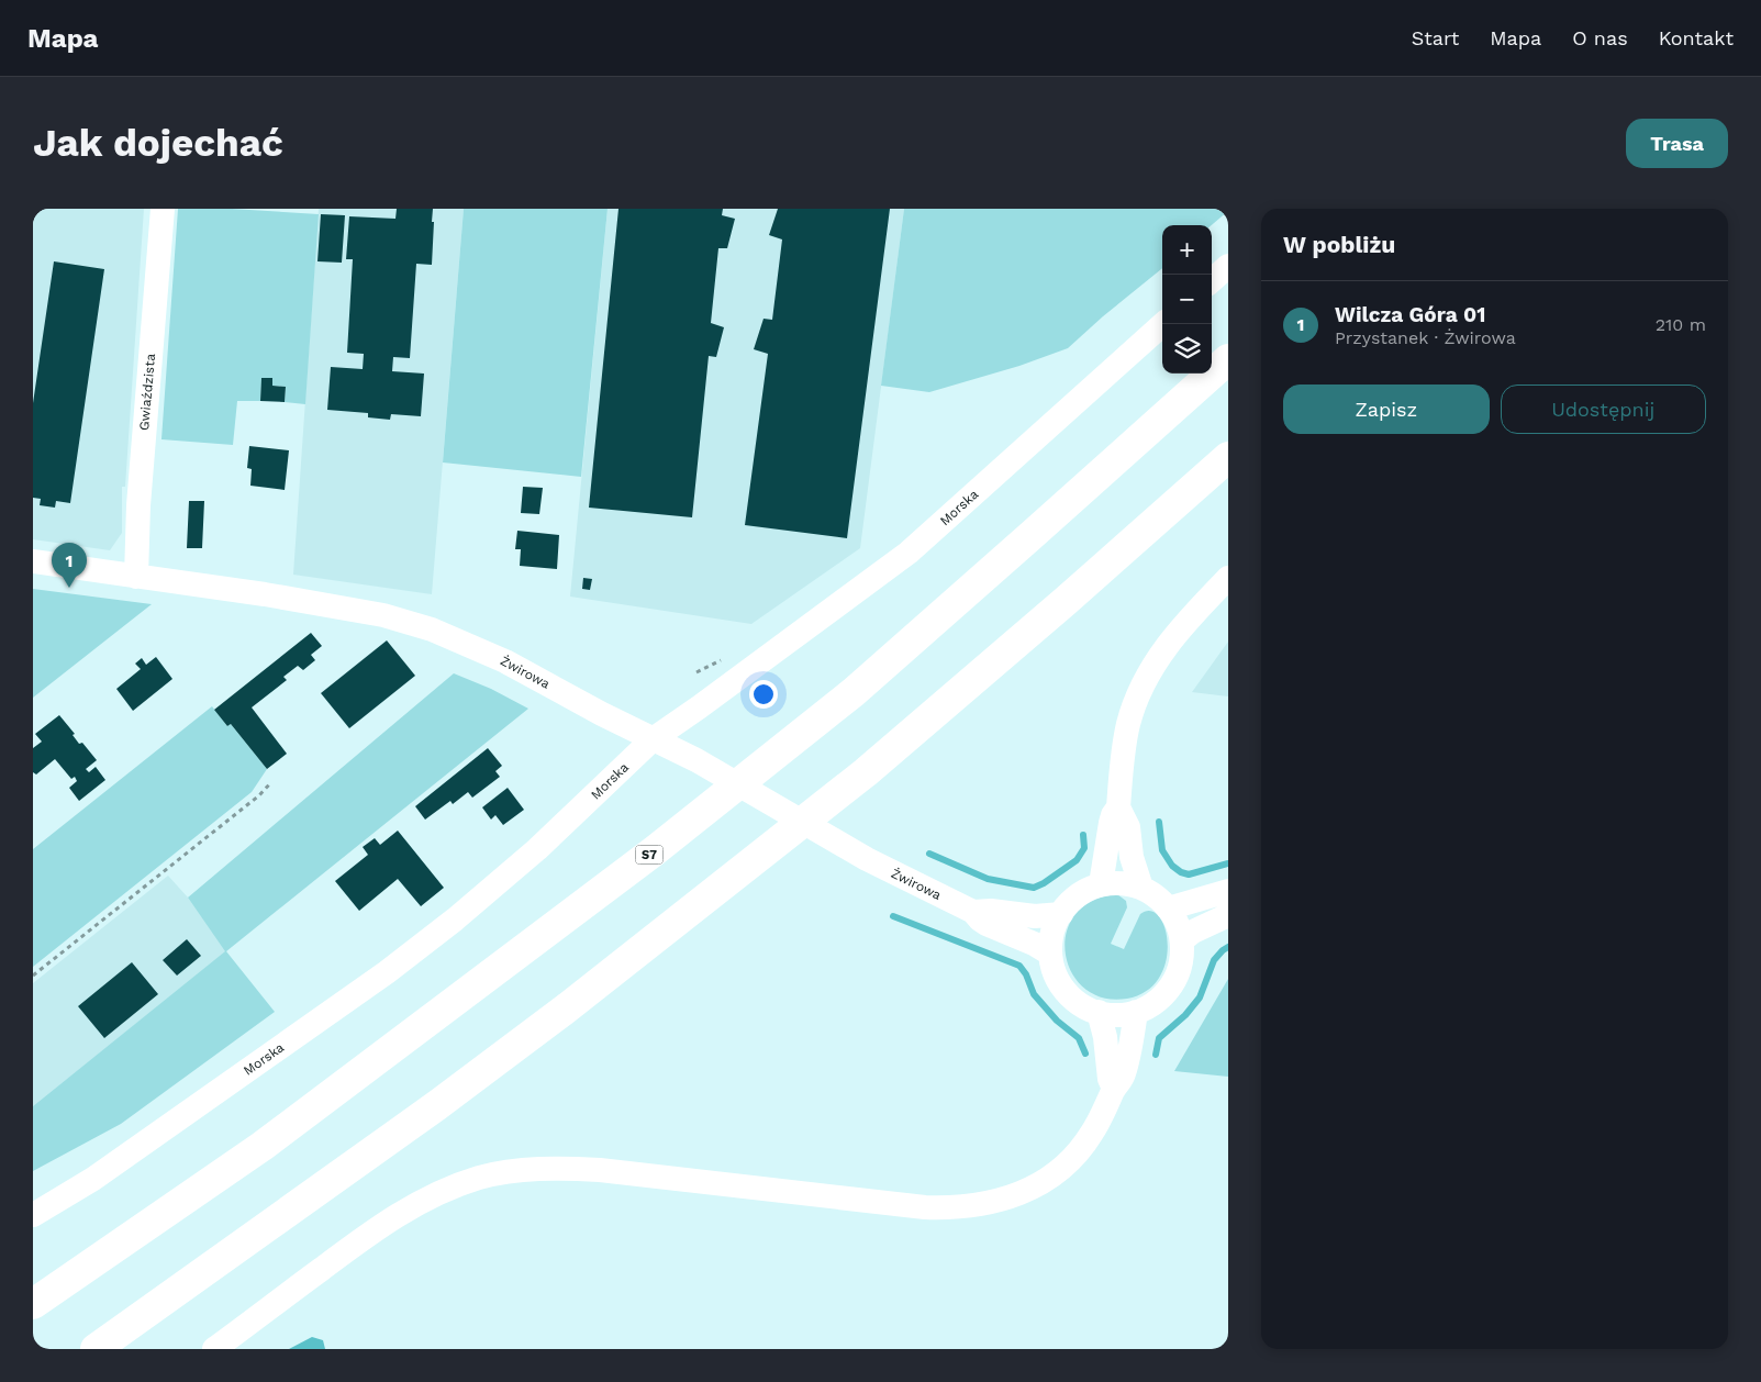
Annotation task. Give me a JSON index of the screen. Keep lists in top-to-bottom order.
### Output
{
  "streets": {
    "highway": ["S7"],
    "street": ["Gwiaździsta", "Morska", "Żwirowa"]
  },
  "crossings": [
    ["Gwiaździsta", "Żwirowa"],
    ["Morska", "Żwirowa"]
  ],
  "page": {
    "header": "Mapa",
    "nav": [
      "Start",
      "Mapa",
      "O nas",
      "Kontakt"
    ],
    "buttons": [
      "Trasa",
      ["Zapisz", "Udostępnij"]
    ],
    "title": "Jak dojechać",
    "heading": "W pobliżu",
    "map_buttons": ["+", "−"],
    "list": [
      {
        "mark": "1",
        "name": "Wilcza Góra 01",
        "note": "Przystanek · Żwirowa",
        "value": "210 m"
      }
    ],
    "pins": "1"
  }
}
